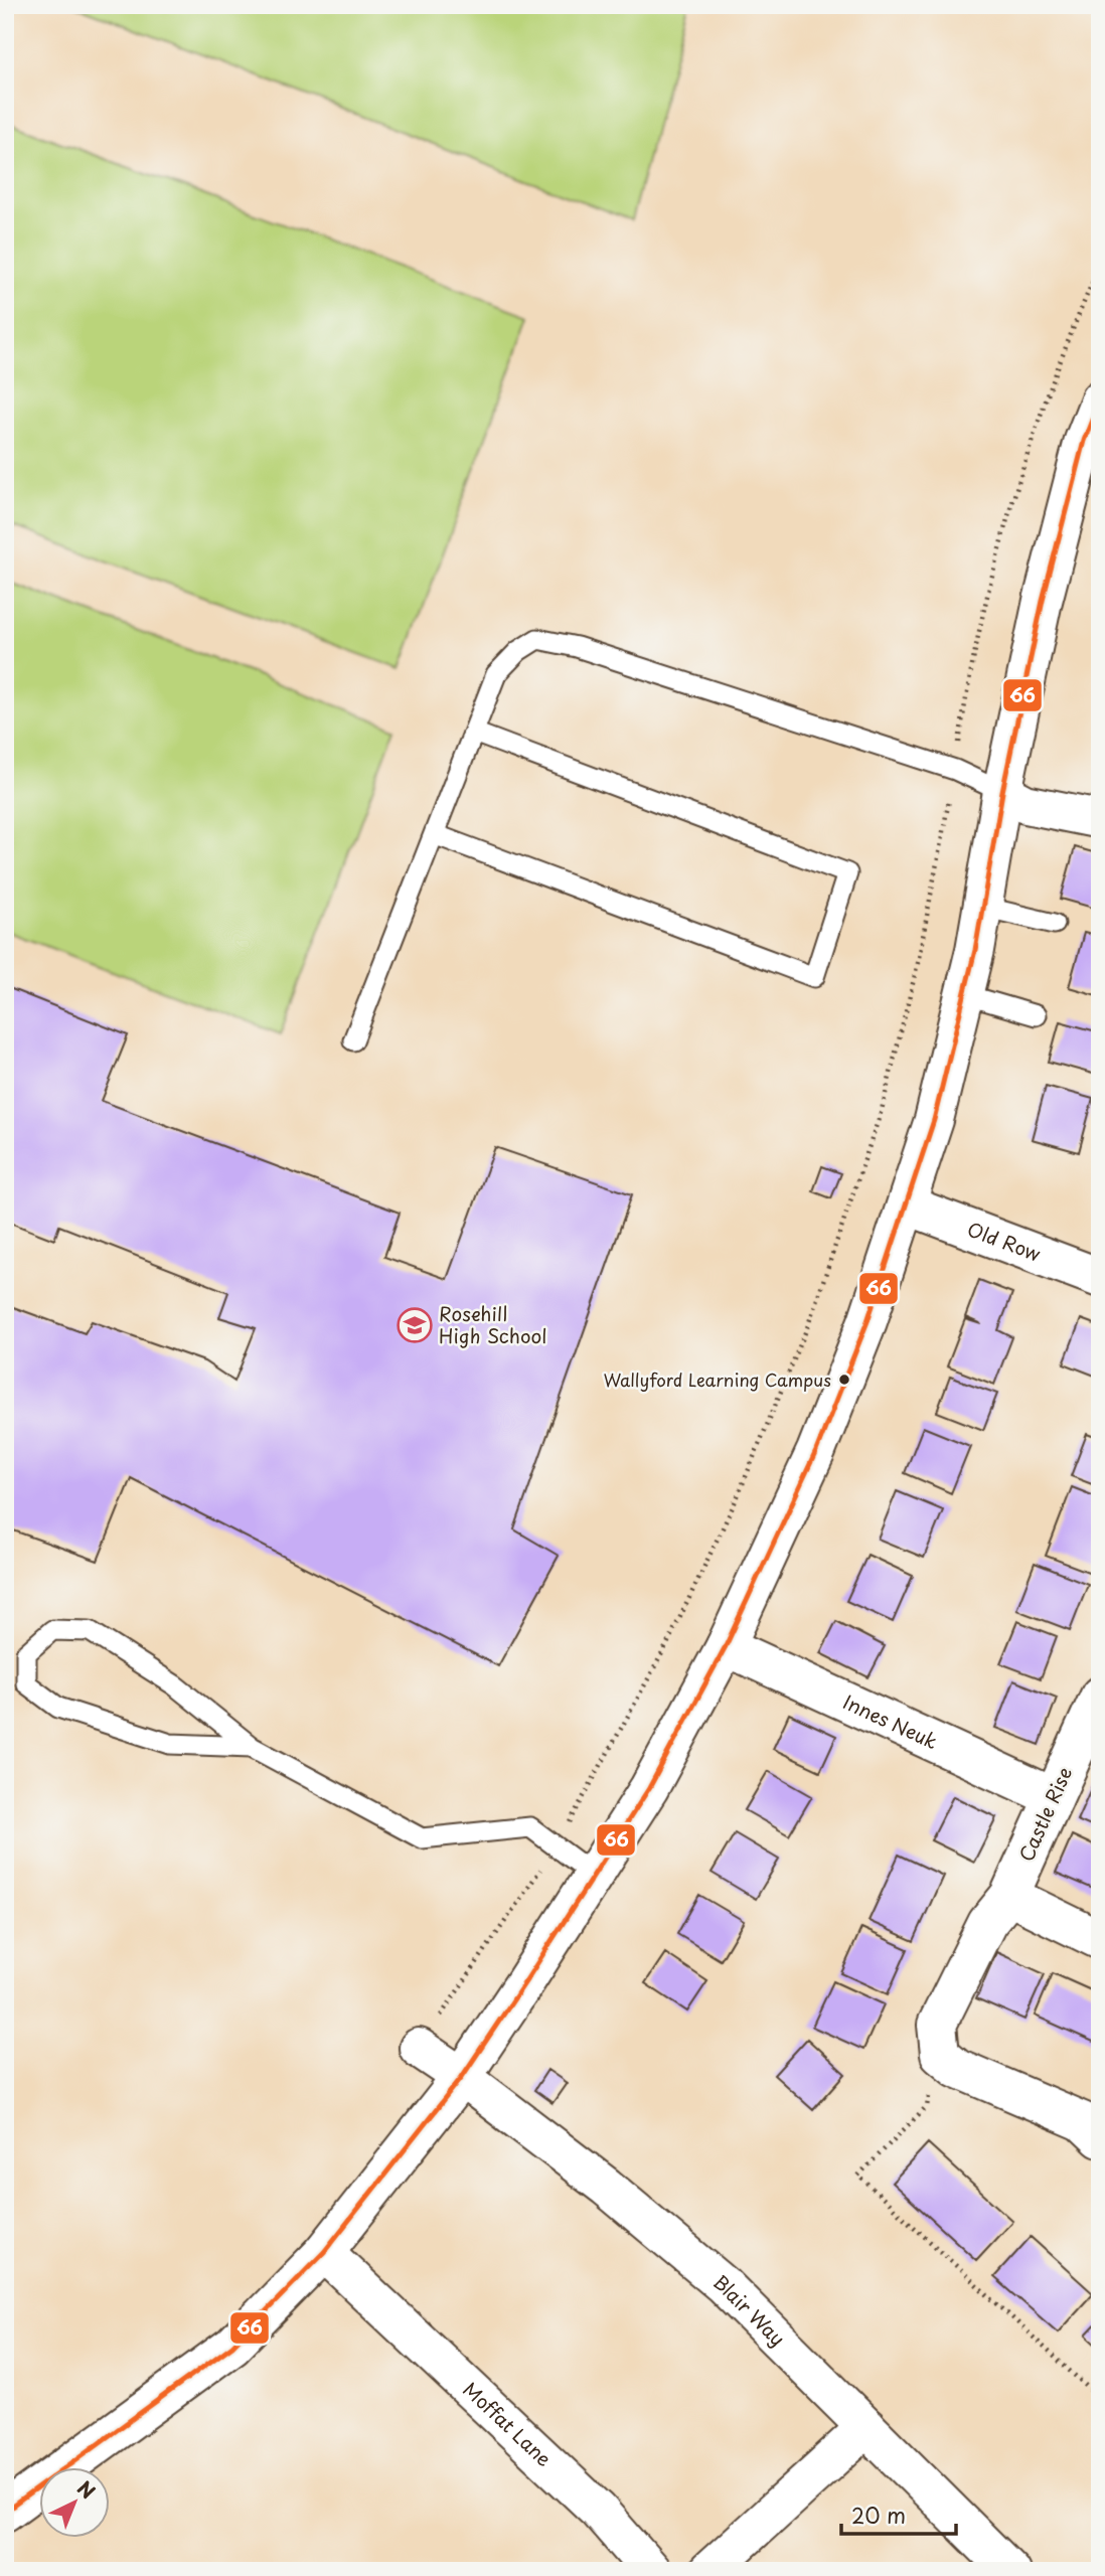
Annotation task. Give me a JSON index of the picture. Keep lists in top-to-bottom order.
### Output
{
  "streets": {
    "street": [
      "Old Row",
      "Innes Neuk",
      "Castle Rise",
      "Blair Way",
      "Moffat Lane"
    ]
  },
  "crossings": [
    ["Innes Neuk", "Castle Rise"]
  ],
  "places": {
    "school or university": ["Rosehill High School"],
    "other": ["Wallyford Learning Campus"]
  },
  "lines": ["transit line 66"],
  "scale_bar": "20 m",
  "north": "top right"
}
